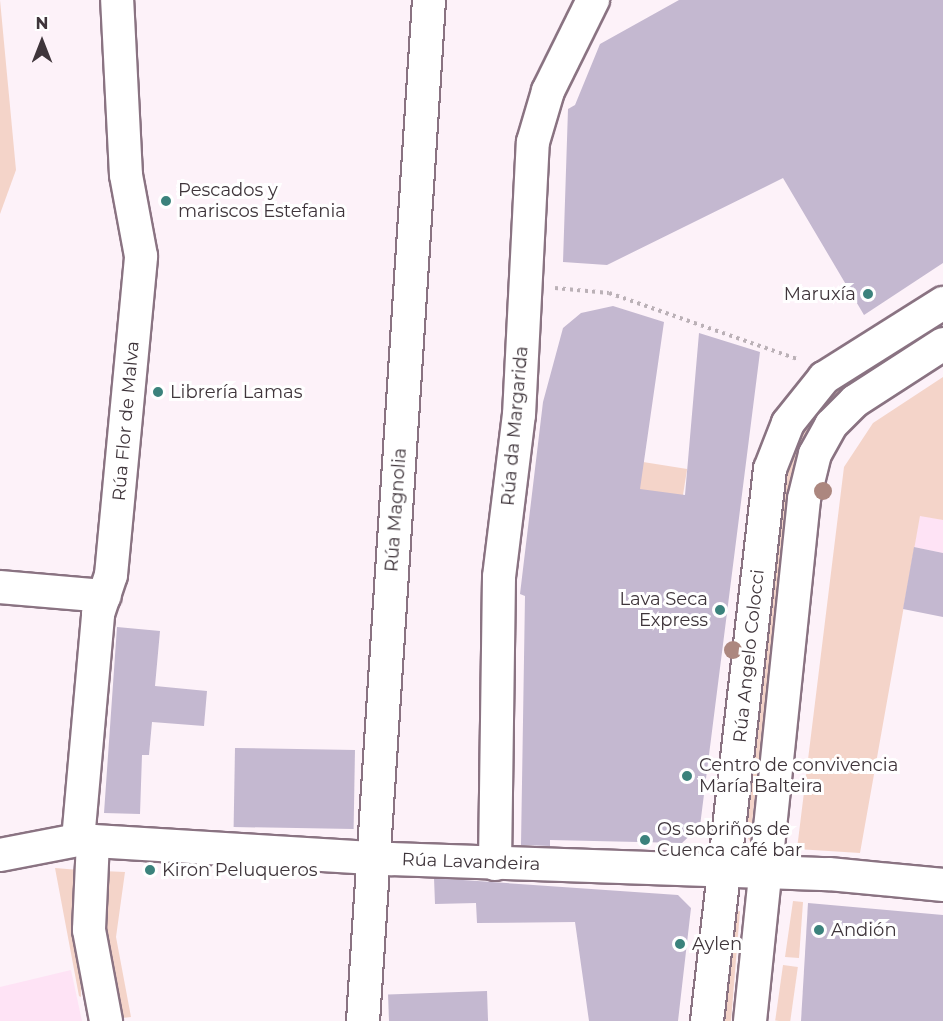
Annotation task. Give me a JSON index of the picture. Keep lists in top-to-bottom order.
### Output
{
  "streets": {
    "street": [
      "Rúa Flor de Malva",
      "Rúa da Margarida",
      "Rúa Magnolia",
      "Rúa Angelo Colocci",
      "Rúa Lavandeira"
    ]
  },
  "crossings": [
    ["Rúa Flor de Malva", "Rúa Lavandeira"],
    ["Rúa da Margarida", "Rúa Lavandeira"],
    ["Rúa Magnolia", "Rúa Lavandeira"],
    ["Rúa Angelo Colocci", "Rúa Lavandeira"]
  ],
  "places": [
    "Pescados y mariscos Estefania",
    "Maruxía",
    "Librería Lamas",
    "Lava Seca Express",
    "Centro de convivencia María Balteira",
    "Os sobriños de Cuenca café bar",
    "Kiron Peluqueros",
    "Andión",
    "Aylen"
  ],
  "north": "top"
}
